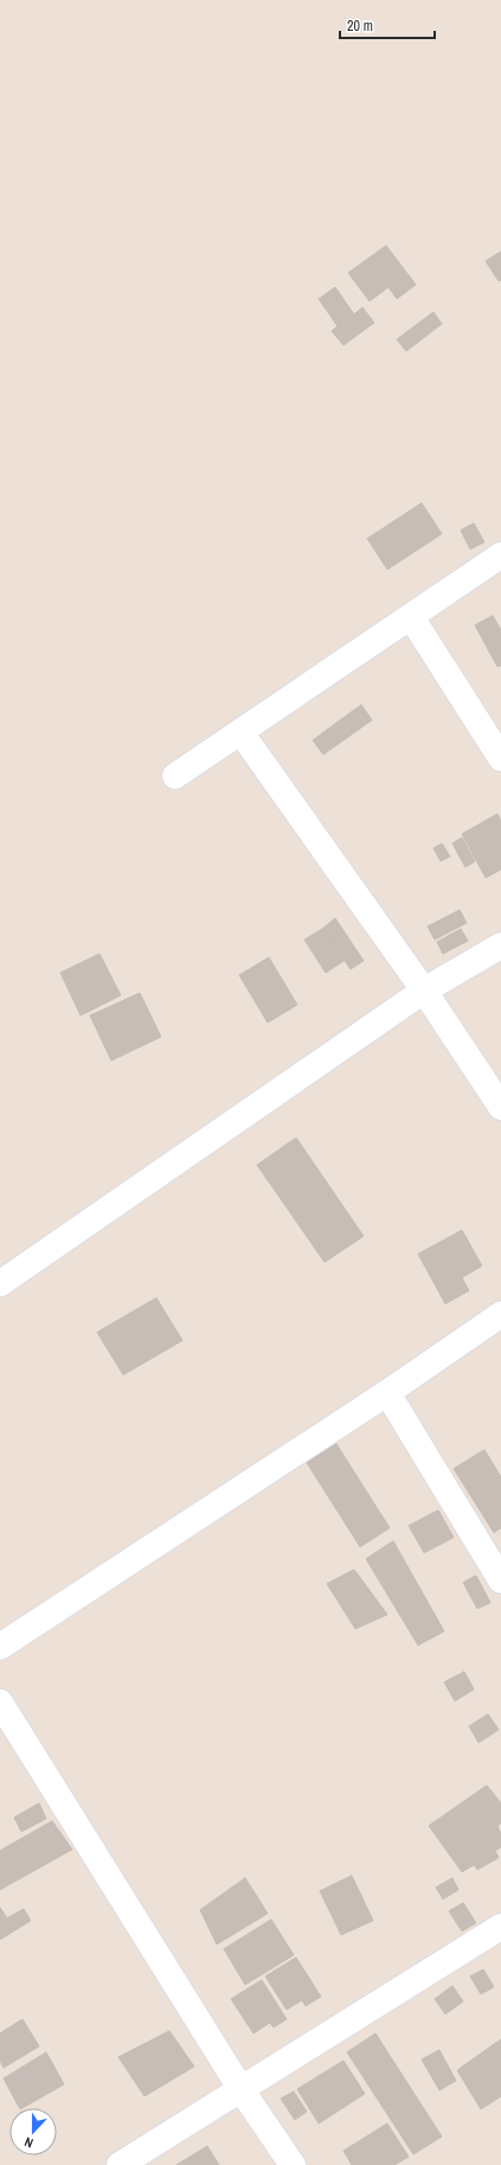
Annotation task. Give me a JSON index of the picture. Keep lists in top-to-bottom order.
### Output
{
  "scale_bar": "20 m",
  "north": "bottom"
}
